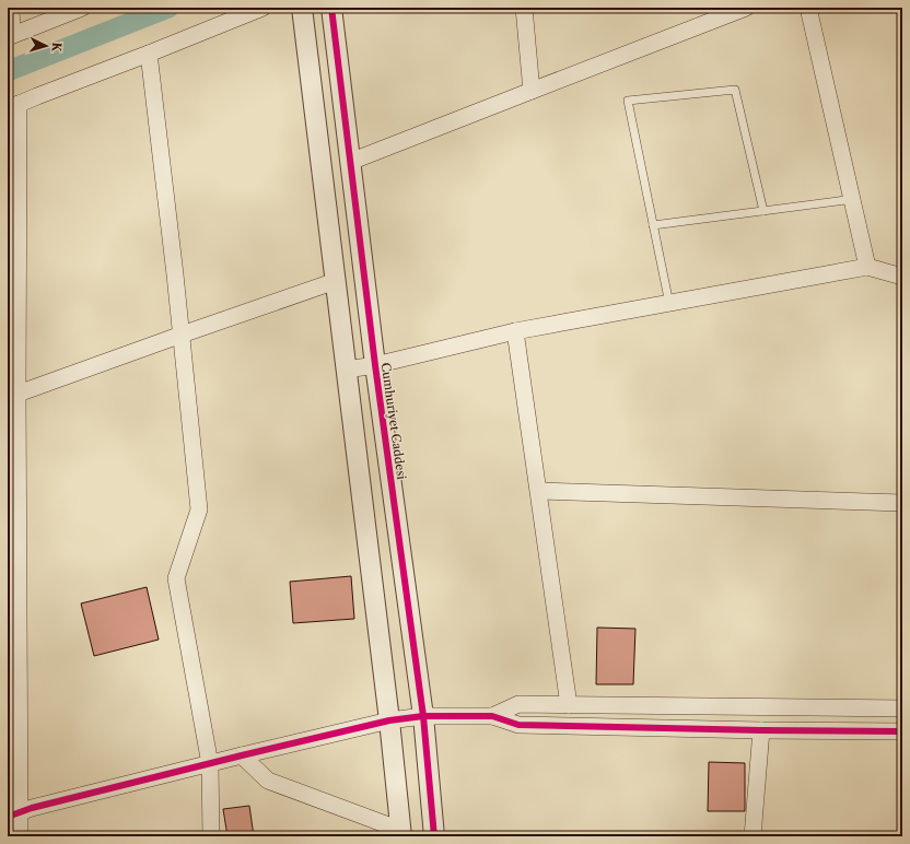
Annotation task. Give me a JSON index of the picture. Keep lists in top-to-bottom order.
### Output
{
  "streets": {
    "street": ["Cumhuriyet Caddesi"]
  },
  "north": "right"
}
